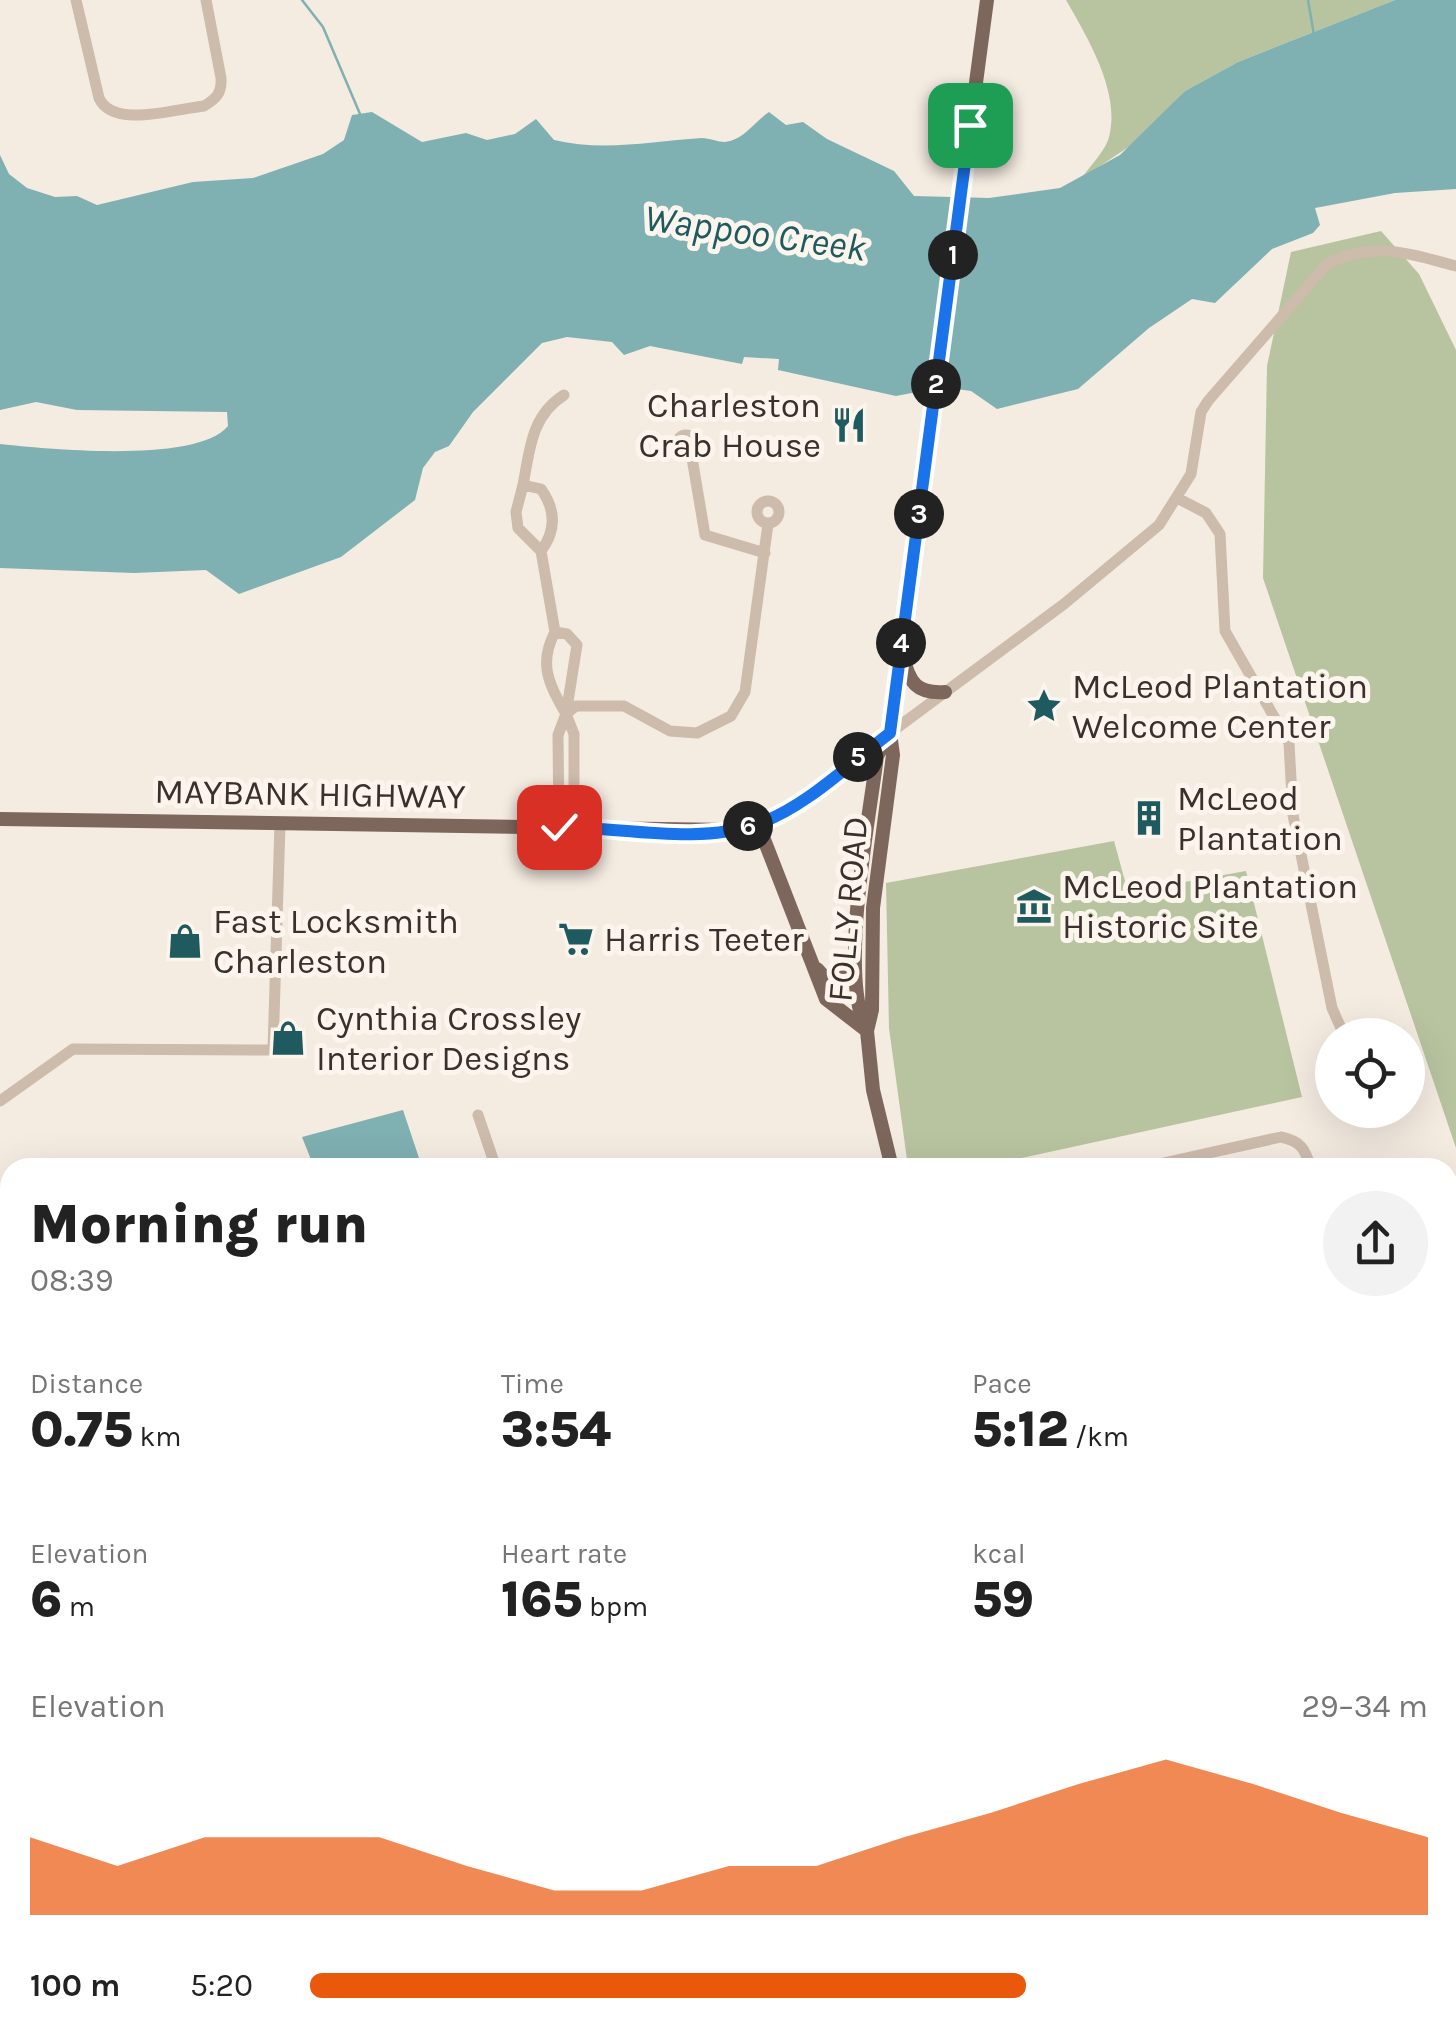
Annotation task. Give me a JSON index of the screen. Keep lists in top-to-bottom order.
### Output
{
  "streets": {
    "main road": ["MAYBANK HIGHWAY", "FOLLY ROAD"]
  },
  "crossings": [
    ["MAYBANK HIGHWAY", "FOLLY ROAD"]
  ],
  "water": ["Wappoo Creek"],
  "places": {
    "restaurant": ["Charleston Crab House"],
    "place": ["McLeod Plantation Welcome Center"],
    "building": ["McLeod Plantation"],
    "museum": ["McLeod Plantation Historic Site"],
    "supermarket": ["Harris Teeter"],
    "shop": ["Fast Locksmith Charleston", "Cynthia Crossley Interior Designs"]
  },
  "page": {
    "pins": [
      "1",
      "2",
      "3",
      "4",
      "5",
      "6"
    ],
    "heading": ["Morning run", "08:39"],
    "stats": [
      ["Distance", "0.75 km"],
      ["Time", "3:54"],
      ["Pace", "5:12 /km"],
      ["Elevation", "6 m"],
      ["Heart rate", "165 bpm"],
      ["kcal", "59"]
    ],
    "chart": ["Elevation", "29–34 m"],
    "list": [
      {
        "name": "100 m",
        "note": "5:20"
      }
    ]
  }
}
